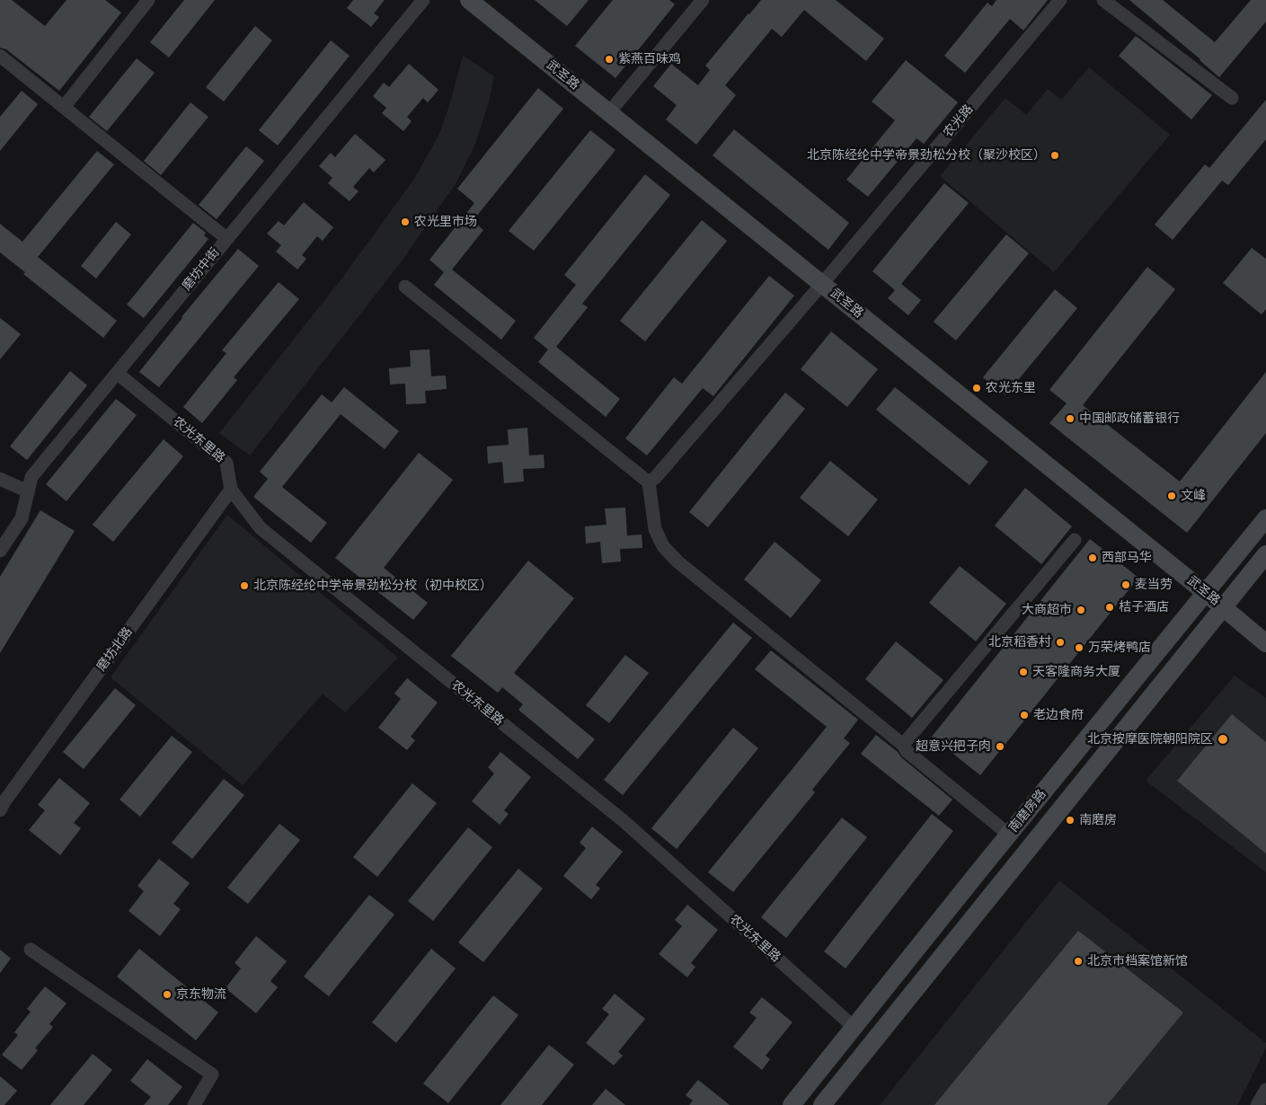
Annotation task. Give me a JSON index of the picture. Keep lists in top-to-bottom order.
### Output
{
  "streets": {
    "main road": ["武圣路", "南磨房路"],
    "street": [
      "农光路",
      "磨坊中街",
      "农光东里路",
      "磨坊北路"
    ]
  },
  "crossings": [
    ["武圣路", "农光路"],
    ["武圣路", "南磨房路"],
    ["磨坊中街", "农光东里路"],
    ["农光东里路", "磨坊北路"],
    ["农光东里路", "南磨房路"]
  ],
  "places": [
    "紫燕百味鸡",
    "北京陈经纶中学帝景劲松分校（聚沙校区）",
    "农光里市场",
    "农光东里",
    "中国邮政储蓄银行",
    "文峰",
    "西部马华",
    "麦当劳",
    "北京陈经纶中学帝景劲松分校（初中校区）",
    "桔子酒店",
    "大商超市",
    "北京稻香村",
    "万荣烤鸭店",
    "天客隆商务大厦",
    "老边食府",
    "北京按摩医院朝阳院区",
    "超意兴把子肉",
    "南磨房",
    "北京市档案馆新馆",
    "京东物流"
  ]
}
